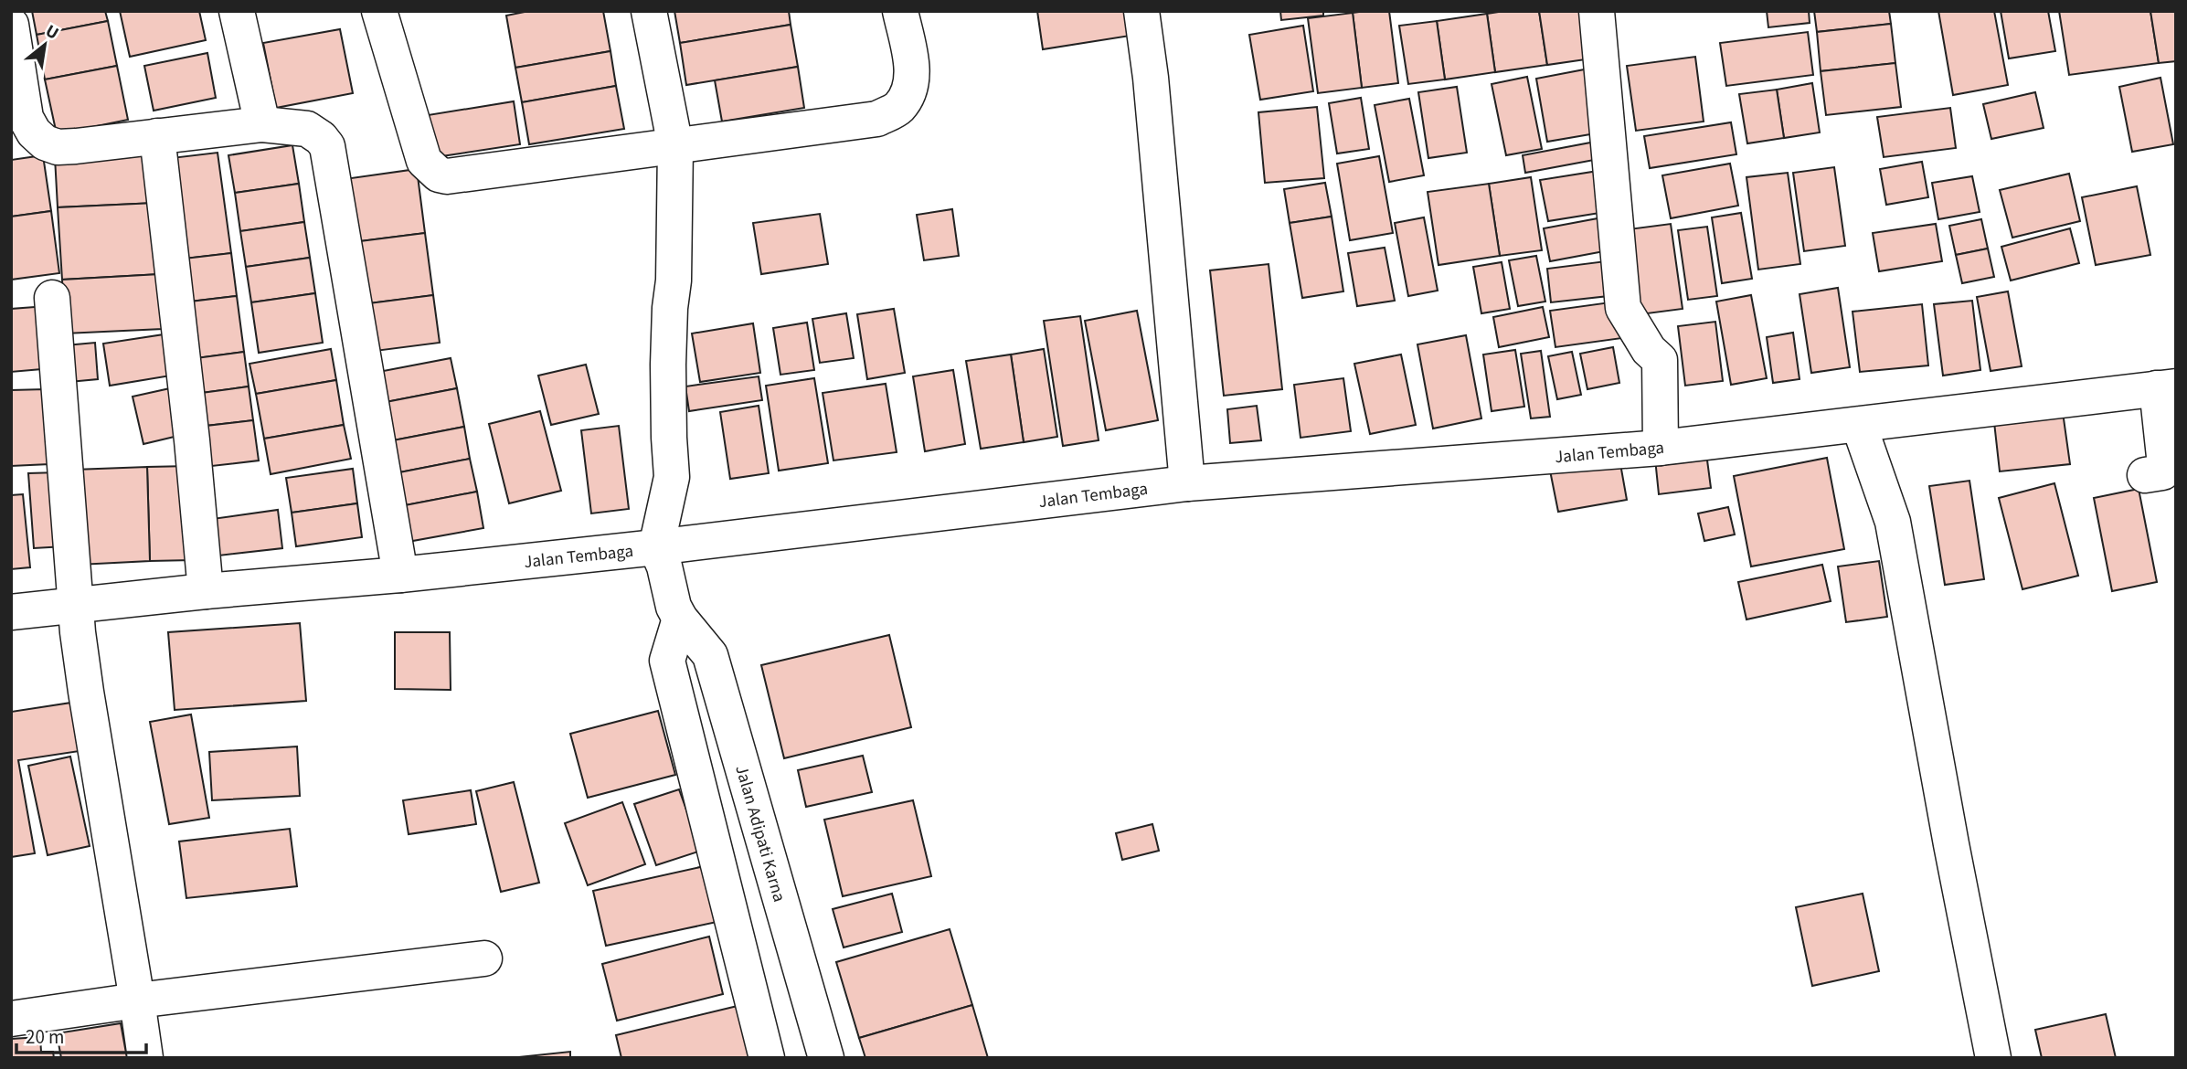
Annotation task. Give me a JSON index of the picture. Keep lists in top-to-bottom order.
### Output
{
  "streets": {
    "street": ["Jalan Tembaga", "Jalan Adipati Karna"]
  },
  "crossings": [
    ["Jalan Tembaga", "Jalan Adipati Karna"]
  ],
  "scale_bar": "20 m",
  "north": "top right"
}
